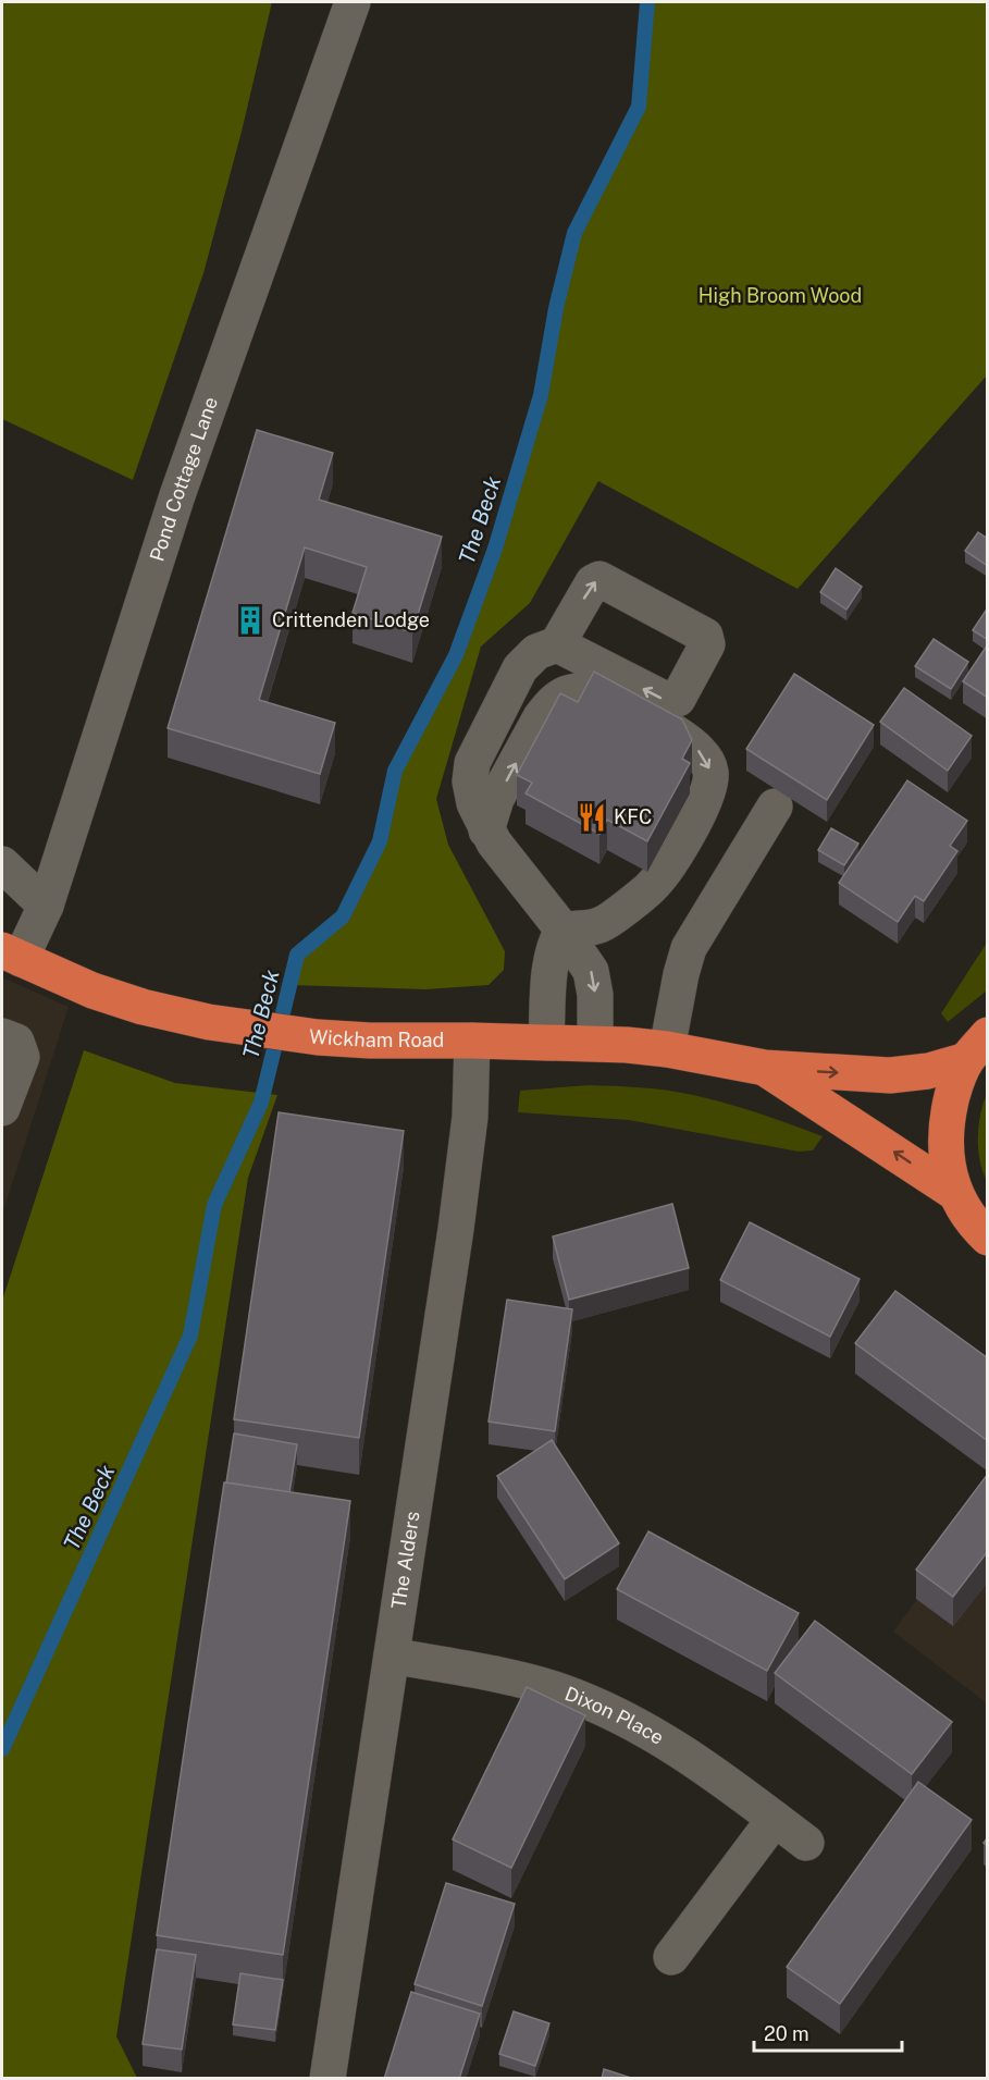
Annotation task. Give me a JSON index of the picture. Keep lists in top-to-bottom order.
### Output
{
  "streets": {
    "highway": ["Wickham Road"],
    "street": ["Pond Cottage Lane", "The Alders", "Dixon Place"]
  },
  "crossings": [
    ["Pond Cottage Lane", "Wickham Road"],
    ["Wickham Road", "The Alders"],
    ["The Alders", "Dixon Place"]
  ],
  "water": ["The Beck"],
  "parks": ["High Broom Wood"],
  "places": {
    "building": ["Crittenden Lodge"],
    "restaurant": ["KFC"]
  },
  "scale_bar": "20 m"
}
